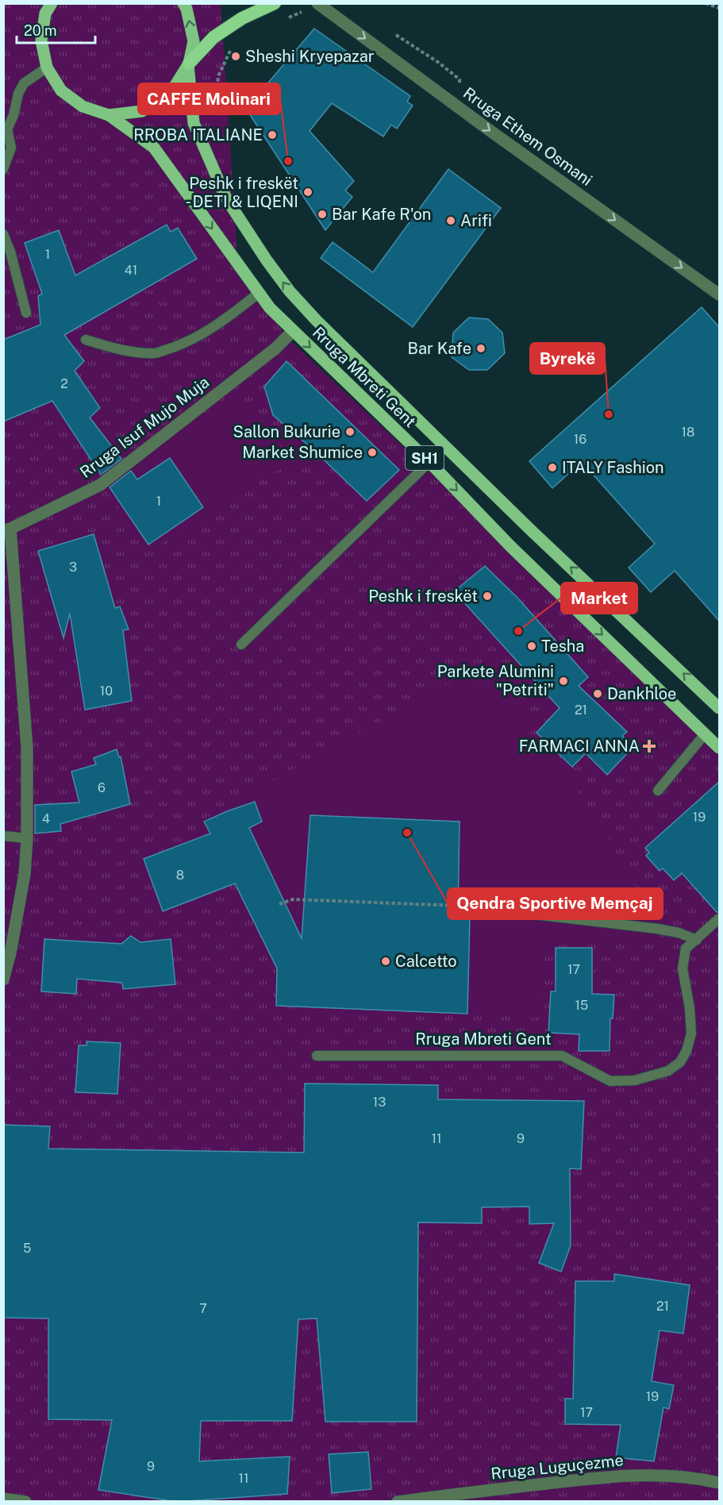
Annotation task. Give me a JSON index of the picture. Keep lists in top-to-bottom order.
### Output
{
  "streets": {
    "main road": ["Rruga Mbreti Gent", "SH1"],
    "street": ["Rruga Ethem Osmani", "Rruga Isuf Mujo Muja", "Rruga Luguçezme"]
  },
  "crossings": [
    ["Rruga Mbreti Gent", "Rruga Isuf Mujo Muja"]
  ],
  "one_way": ["Rruga Ethem Osmani"],
  "places": {
    "other": [
      "Sheshi Kryepazar",
      "RROBA ITALIANE",
      "CAFFE Molinari",
      "Peshk i freskët - DETI & LIQENI",
      "Bar Kafe R'on",
      "Arifi",
      "Bar Kafe",
      "Byrekë",
      "Sallon Bukurie",
      "Market Shumice",
      "ITALY Fashion",
      "Peshk i freskët",
      "Market",
      "Tesha",
      "Parkete Alumini \"Petriti\"",
      "Dankhloe",
      "Qendra Sportive Memçaj",
      "Calcetto"
    ],
    "health": ["FARMACI ANNA"]
  },
  "house_numbers": [
    "1",
    "41",
    "2",
    "18",
    "16",
    "1",
    "3",
    "10",
    "21",
    "6",
    "19",
    "4",
    "8",
    "17",
    "15",
    "13",
    "11",
    "9",
    "5",
    "21",
    "7",
    "19",
    "17",
    "9",
    "11"
  ],
  "scale_bar": "20 m"
}
